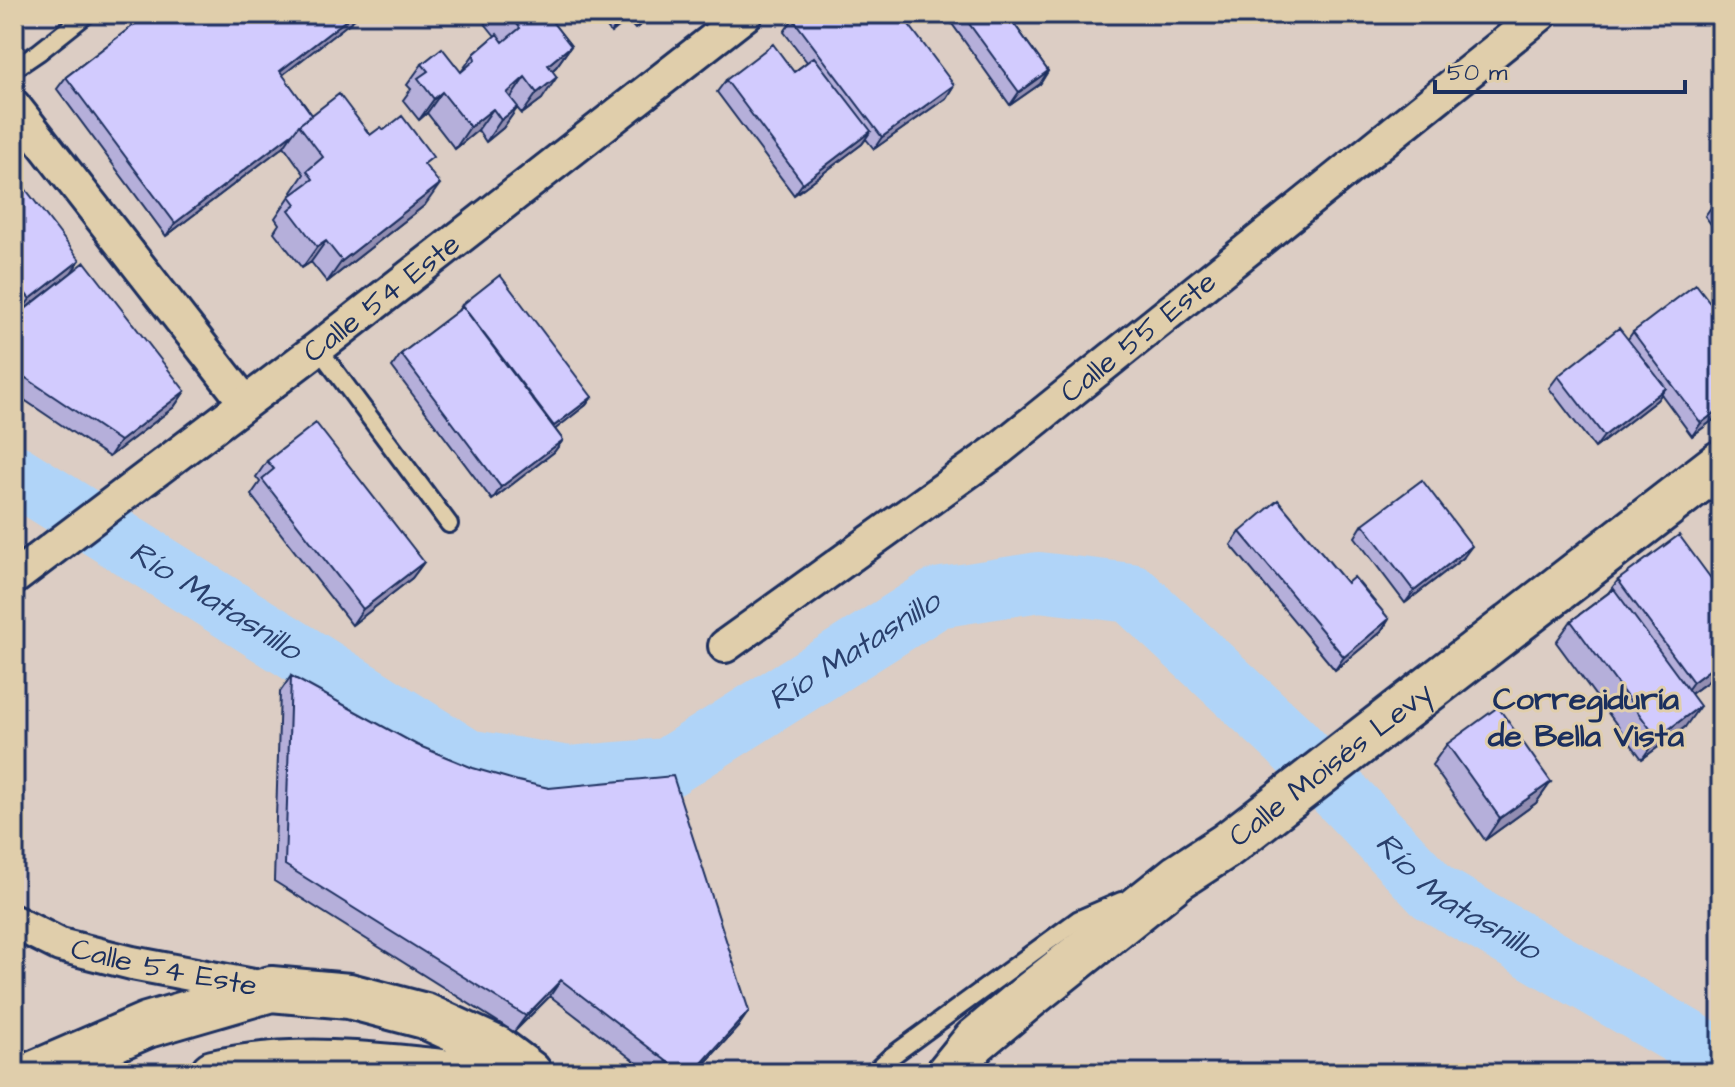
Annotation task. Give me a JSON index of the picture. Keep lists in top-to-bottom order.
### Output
{
  "streets": {
    "main road": ["Calle Moisés Levy"],
    "street": ["Calle 54 Este", "Calle 55 Este"]
  },
  "districts": ["Corregiduría de Bella Vista"],
  "water": ["Río Matasnillo"],
  "scale_bar": "50 m"
}
